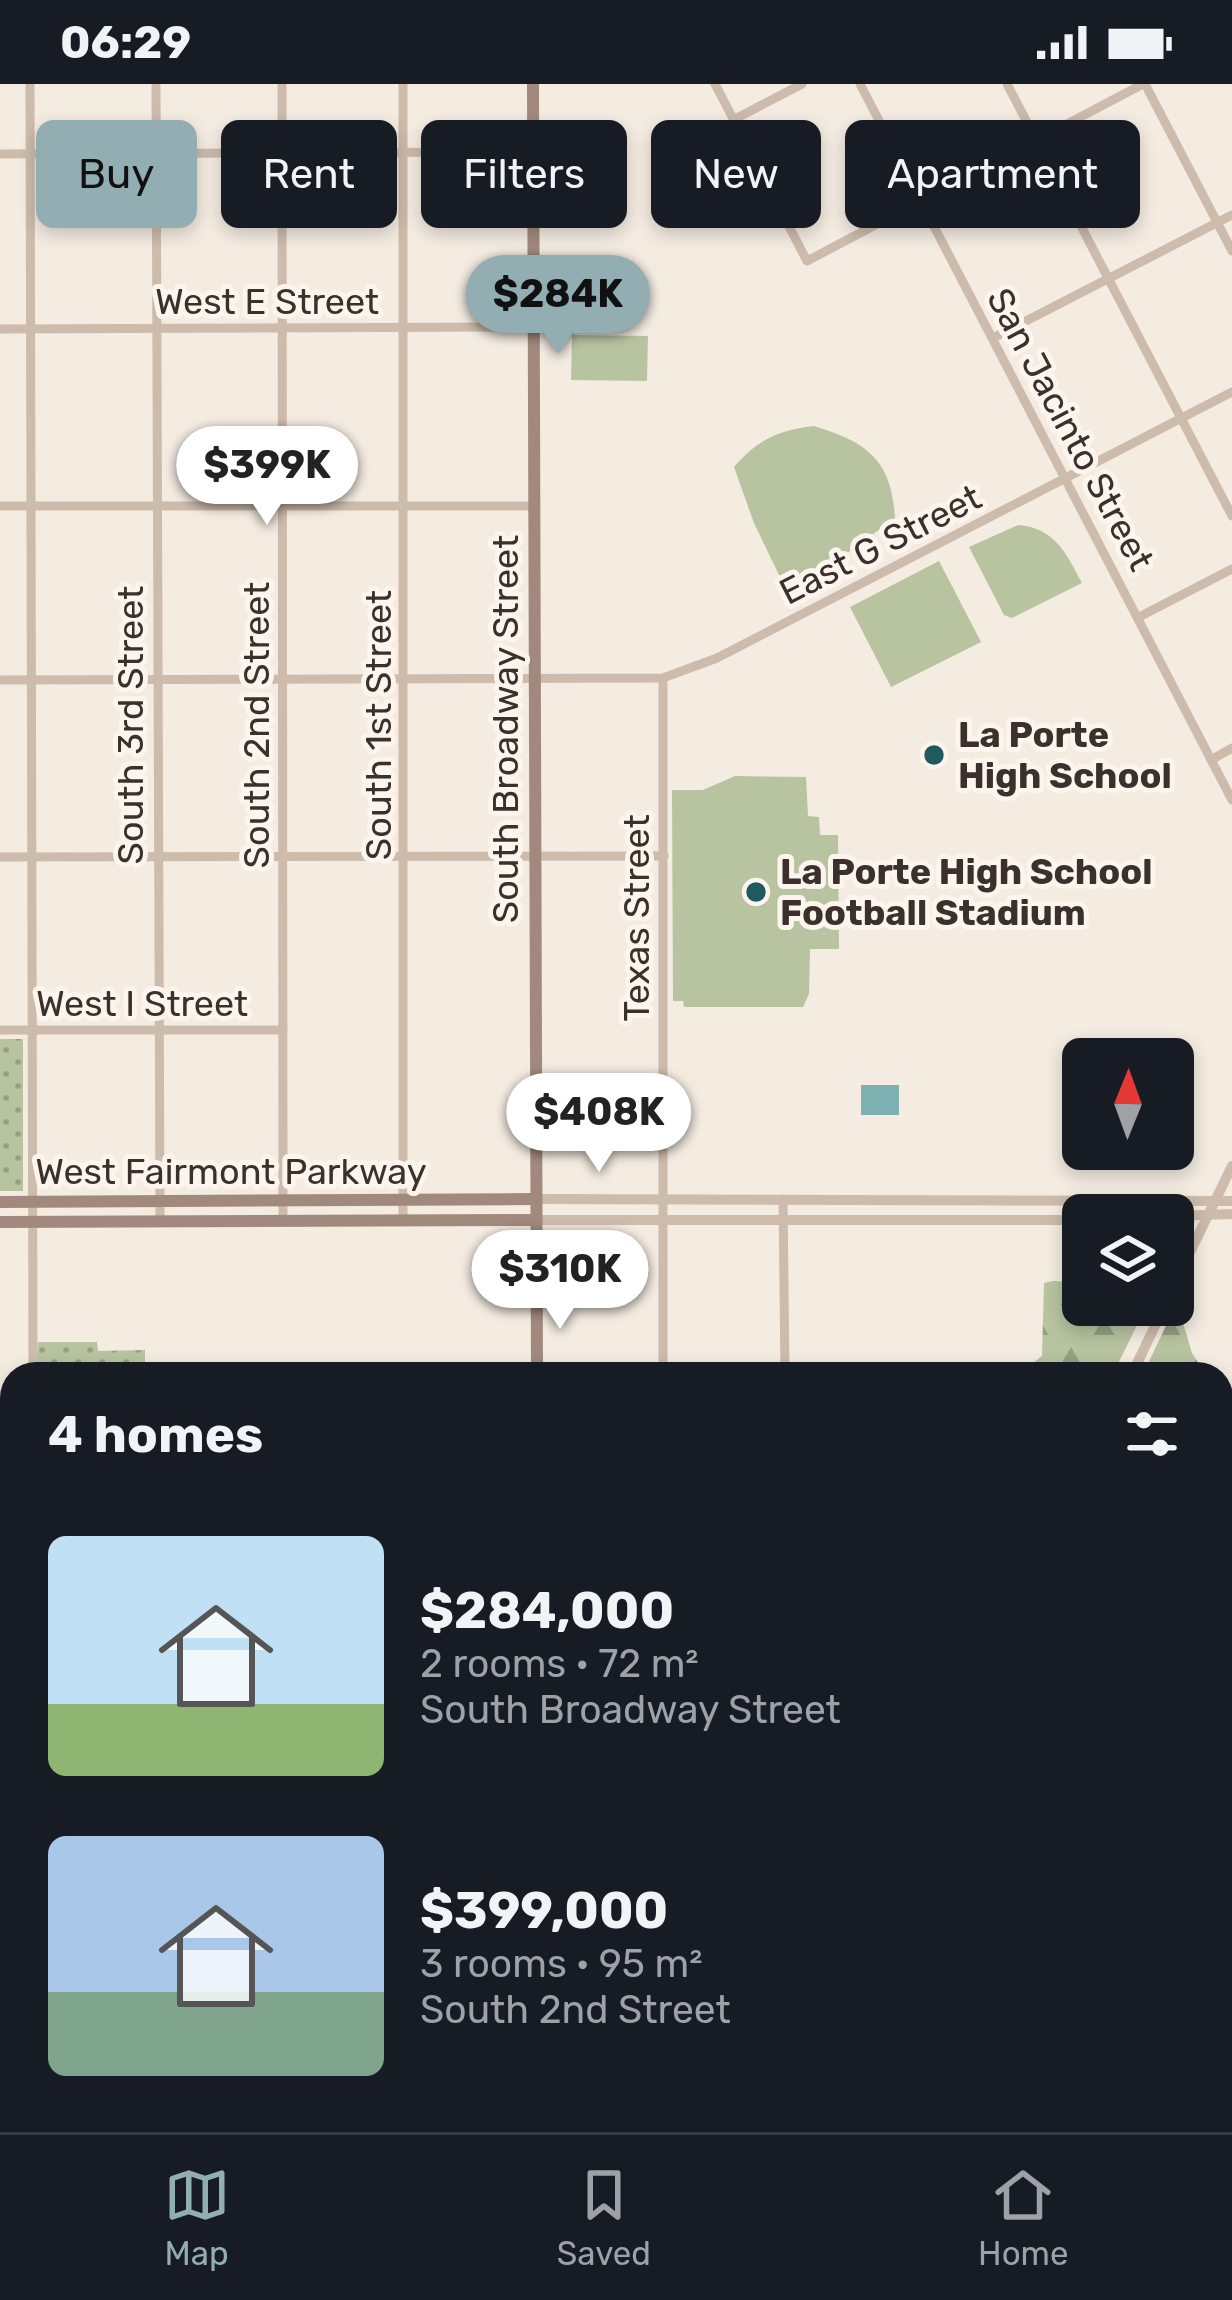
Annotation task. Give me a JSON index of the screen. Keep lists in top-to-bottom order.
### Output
{
  "streets": {
    "main road": ["South Broadway Street", "West Fairmont Parkway"],
    "street": [
      "West E Street",
      "San Jacinto Street",
      "East G Street",
      "South 3rd Street",
      "South 2nd Street",
      "South 1st Street",
      "Texas Street",
      "West I Street"
    ]
  },
  "crossings": [
    ["West E Street", "South 3rd Street"],
    ["West E Street", "South 2nd Street"],
    ["West E Street", "South 1st Street"],
    ["West E Street", "South Broadway Street"],
    ["San Jacinto Street", "East G Street"],
    ["East G Street", "South 3rd Street"],
    ["East G Street", "South 2nd Street"],
    ["East G Street", "South 1st Street"],
    ["East G Street", "South Broadway Street"],
    ["East G Street", "Texas Street"],
    ["South 3rd Street", "West I Street"],
    ["South 3rd Street", "West Fairmont Parkway"],
    ["South 2nd Street", "West I Street"],
    ["South 2nd Street", "West Fairmont Parkway"],
    ["South 1st Street", "West Fairmont Parkway"],
    ["South Broadway Street", "West Fairmont Parkway"]
  ],
  "places": ["La Porte High School", "La Porte High School Football Stadium"],
  "north": "top",
  "page": {
    "status": "06:29",
    "chip": [
      "Buy",
      "Rent",
      "Filters",
      "New",
      "Apartment"
    ],
    "price": [
      "$284K",
      "$399K",
      "$408K",
      "$310K"
    ],
    "heading": "4 homes",
    "list": [
      {
        "name": "$284,000",
        "note": "2 rooms · 72 m² · South Broadway Street"
      },
      {
        "name": "$399,000",
        "note": "3 rooms · 95 m² · South 2nd Street"
      }
    ],
    "tabs": ["Map", "Saved", "Home"]
  }
}
